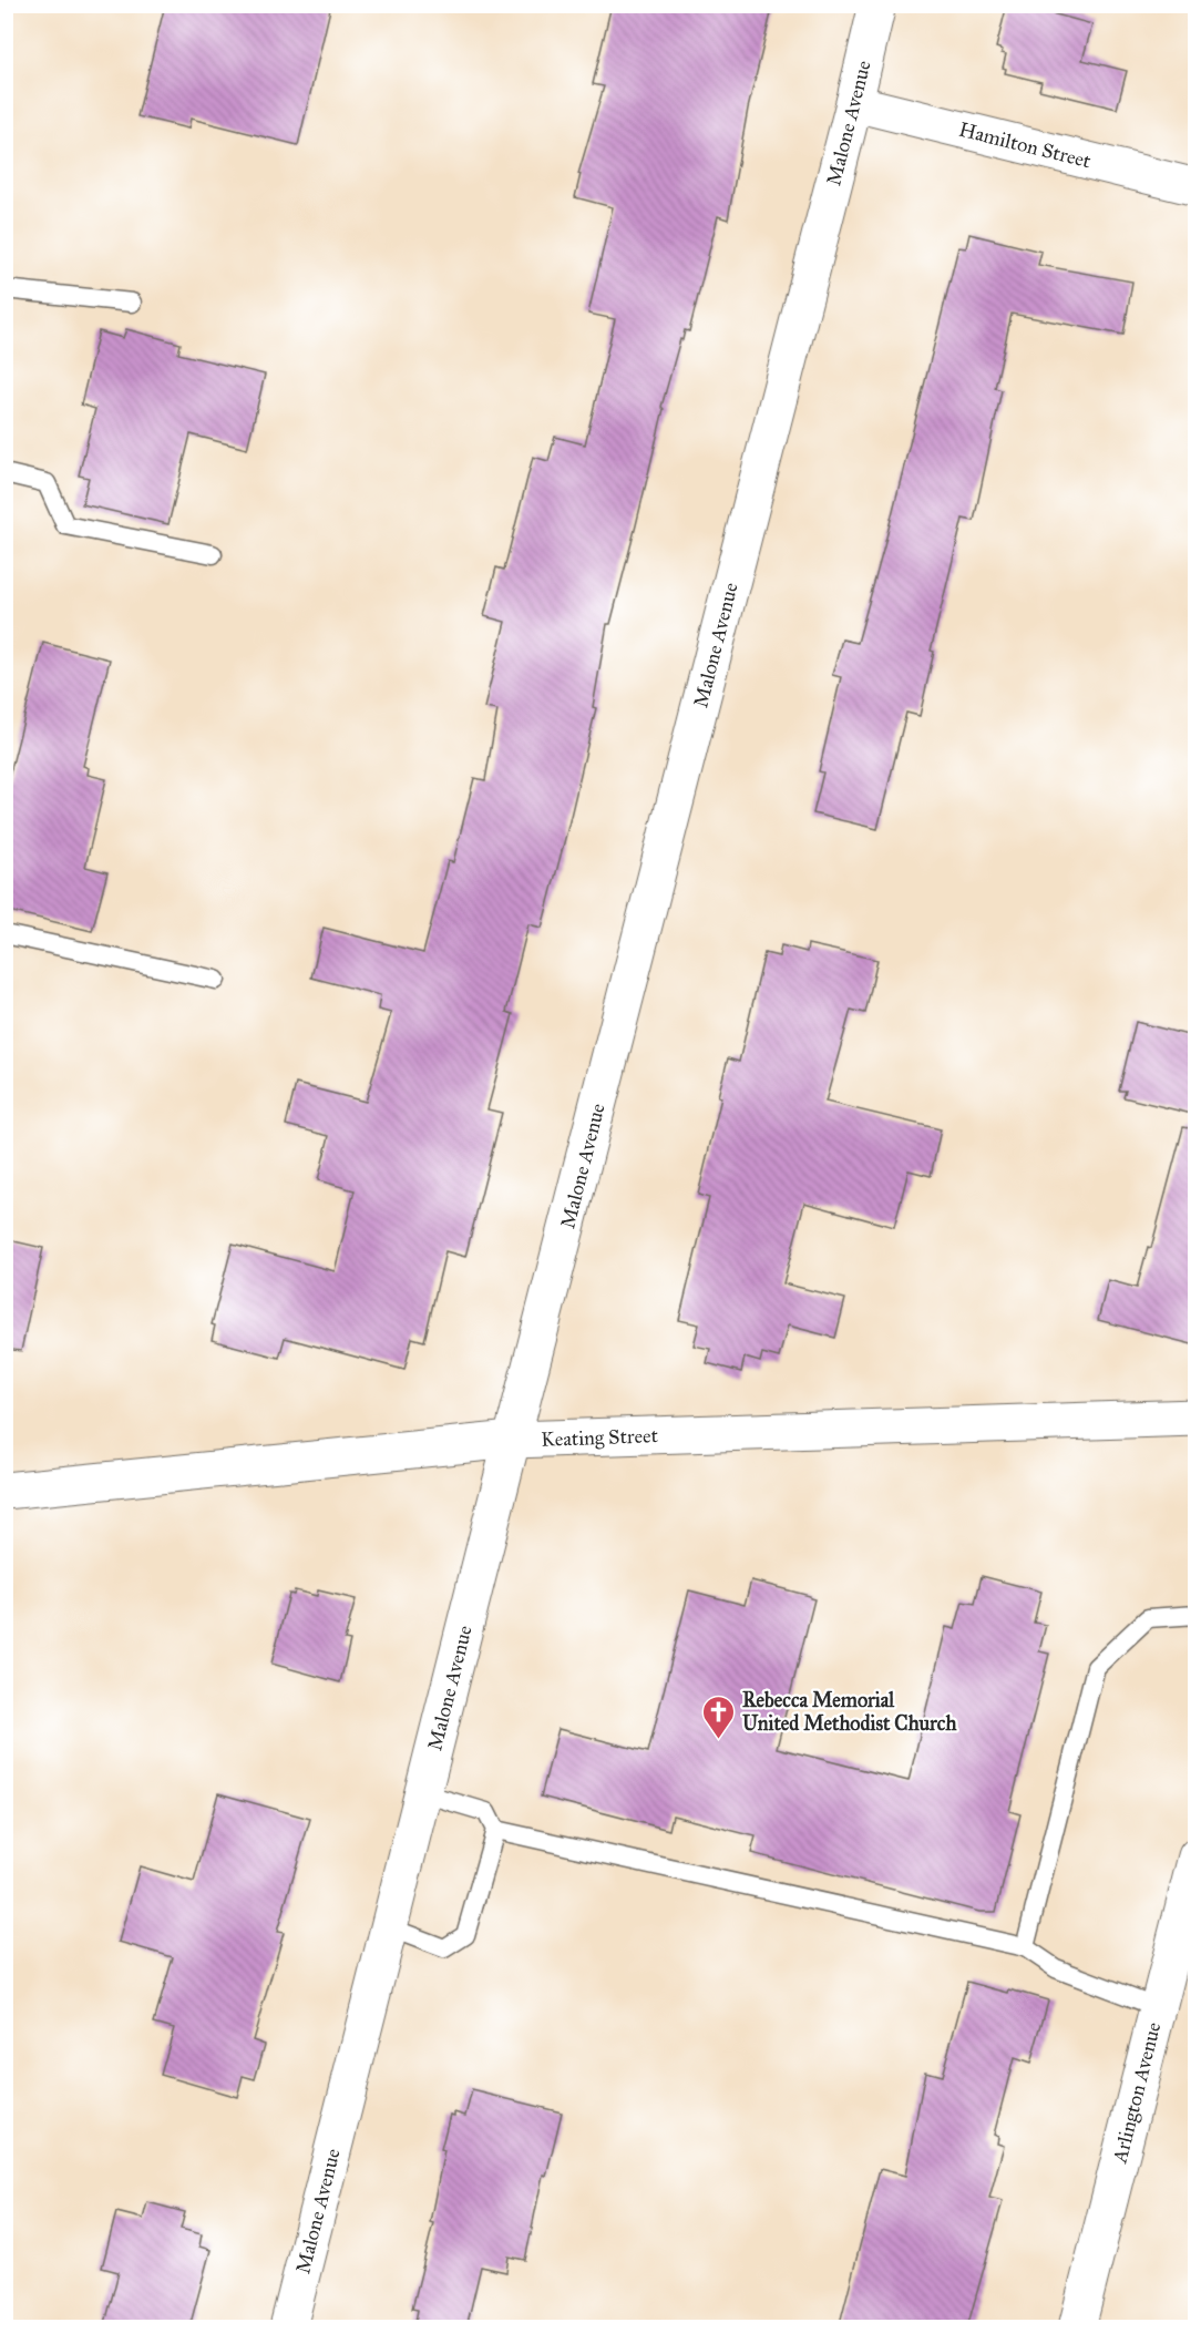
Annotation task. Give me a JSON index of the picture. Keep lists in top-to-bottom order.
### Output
{
  "streets": {
    "street": [
      "Malone Avenue",
      "Hamilton Street",
      "Keating Street",
      "Arlington Avenue"
    ]
  },
  "crossings": [
    ["Malone Avenue", "Hamilton Street"],
    ["Malone Avenue", "Keating Street"]
  ],
  "places": {
    "church": ["Rebecca Memorial United Methodist Church"]
  }
}
